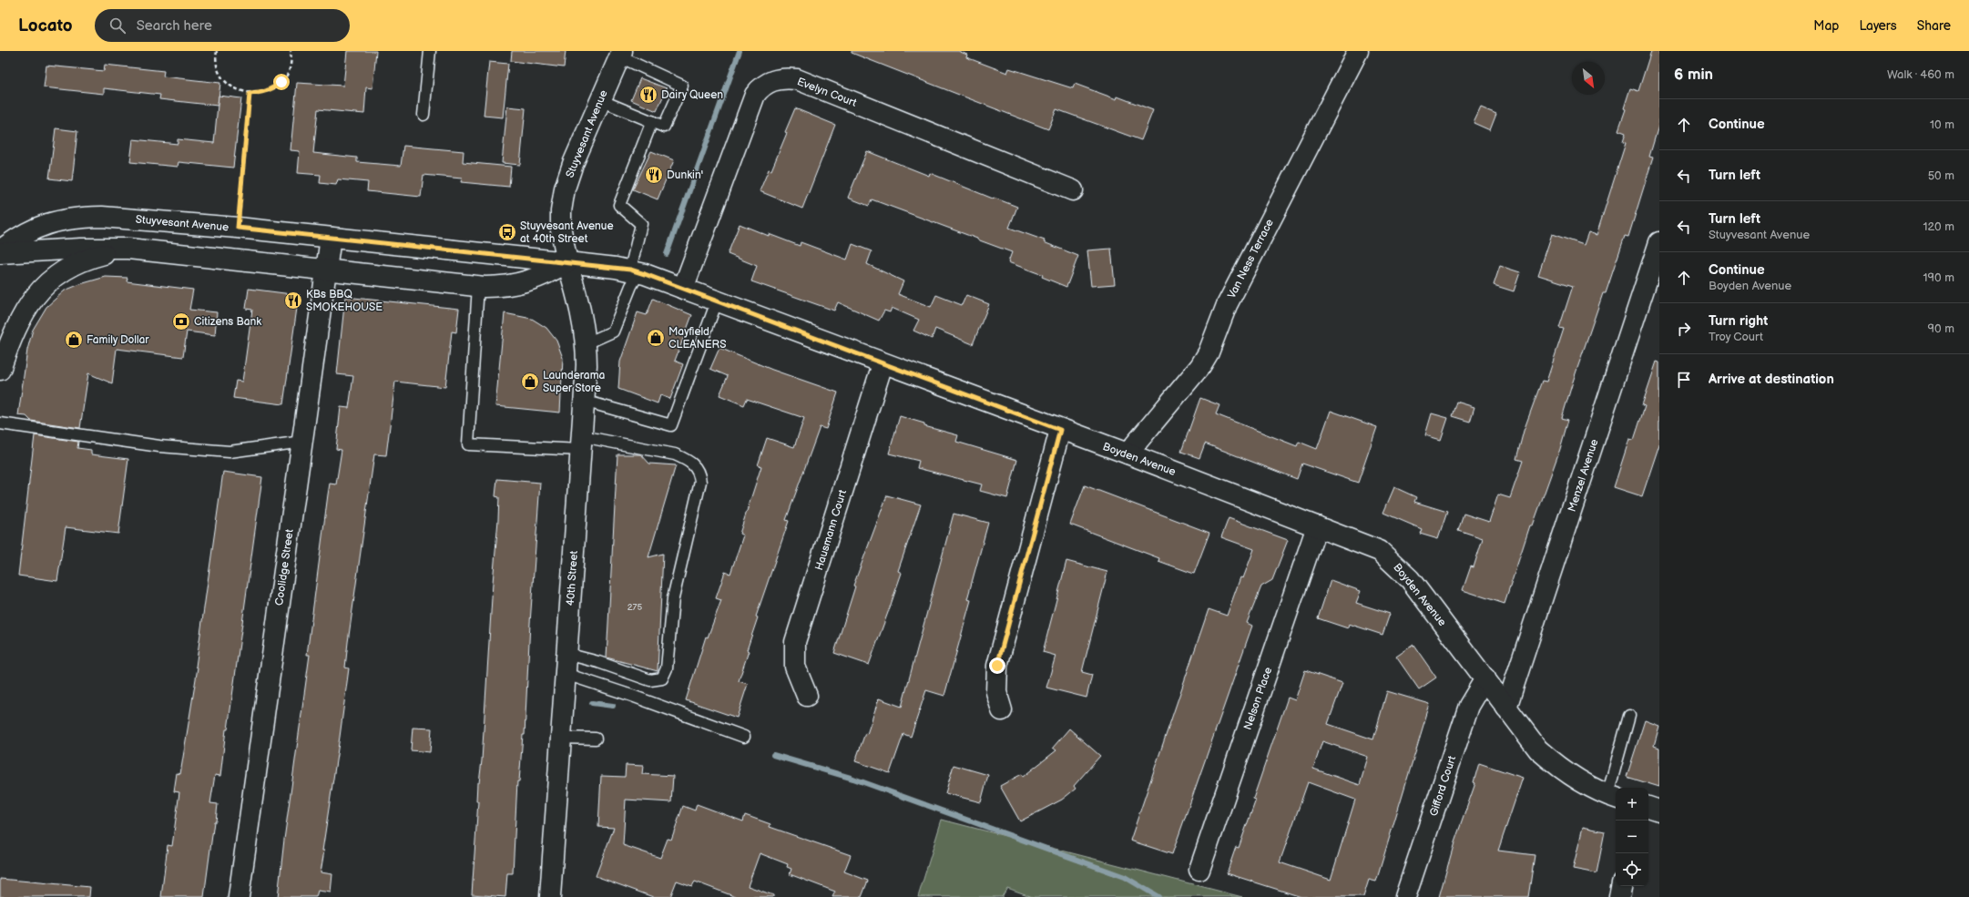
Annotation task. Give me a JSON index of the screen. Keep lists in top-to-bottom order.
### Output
{
  "streets": {
    "street": [
      "Evelyn Court",
      "Stuyvesant Avenue",
      "Van Ness Terrace",
      "Boyden Avenue",
      "Menzel Avenue",
      "Hausmann Court",
      "Coolidge Street",
      "40th Street",
      "Nelson Place",
      "Gifford Court"
    ]
  },
  "crossings": [
    ["Evelyn Court", "Boyden Avenue"],
    ["Stuyvesant Avenue", "Boyden Avenue"],
    ["Stuyvesant Avenue", "Coolidge Street"],
    ["Stuyvesant Avenue", "40th Street"],
    ["Van Ness Terrace", "Boyden Avenue"],
    ["Boyden Avenue", "Menzel Avenue"],
    ["Boyden Avenue", "Hausmann Court"],
    ["Boyden Avenue", "40th Street"],
    ["Boyden Avenue", "Nelson Place"],
    ["Boyden Avenue", "Gifford Court"]
  ],
  "places": {
    "restaurant": ["Dairy Queen", "Dunkin'", "KBs BBQ SMOKEHOUSE"],
    "bus stop": ["Stuyvesant Avenue at 40th Street"],
    "bank": ["Citizens Bank"],
    "shop": ["Mayfield CLEANERS", "Family Dollar", "Launderama Super Store"]
  },
  "house_numbers": ["275"],
  "north": "bottom right",
  "page": {
    "header": "Locato",
    "search": "Search here",
    "nav": ["Map", "Layers", "Share"],
    "heading": ["6 min", "Walk · 460 m"],
    "list": [
      ["Continue", "10 m"],
      ["Turn left", "50 m"],
      ["Turn left", "Stuyvesant Avenue", "120 m"],
      ["Continue", "Boyden Avenue", "190 m"],
      ["Turn right", "Troy Court", "90 m"],
      "Arrive at destination"
    ],
    "map_buttons": ["+", "−"]
  }
}
